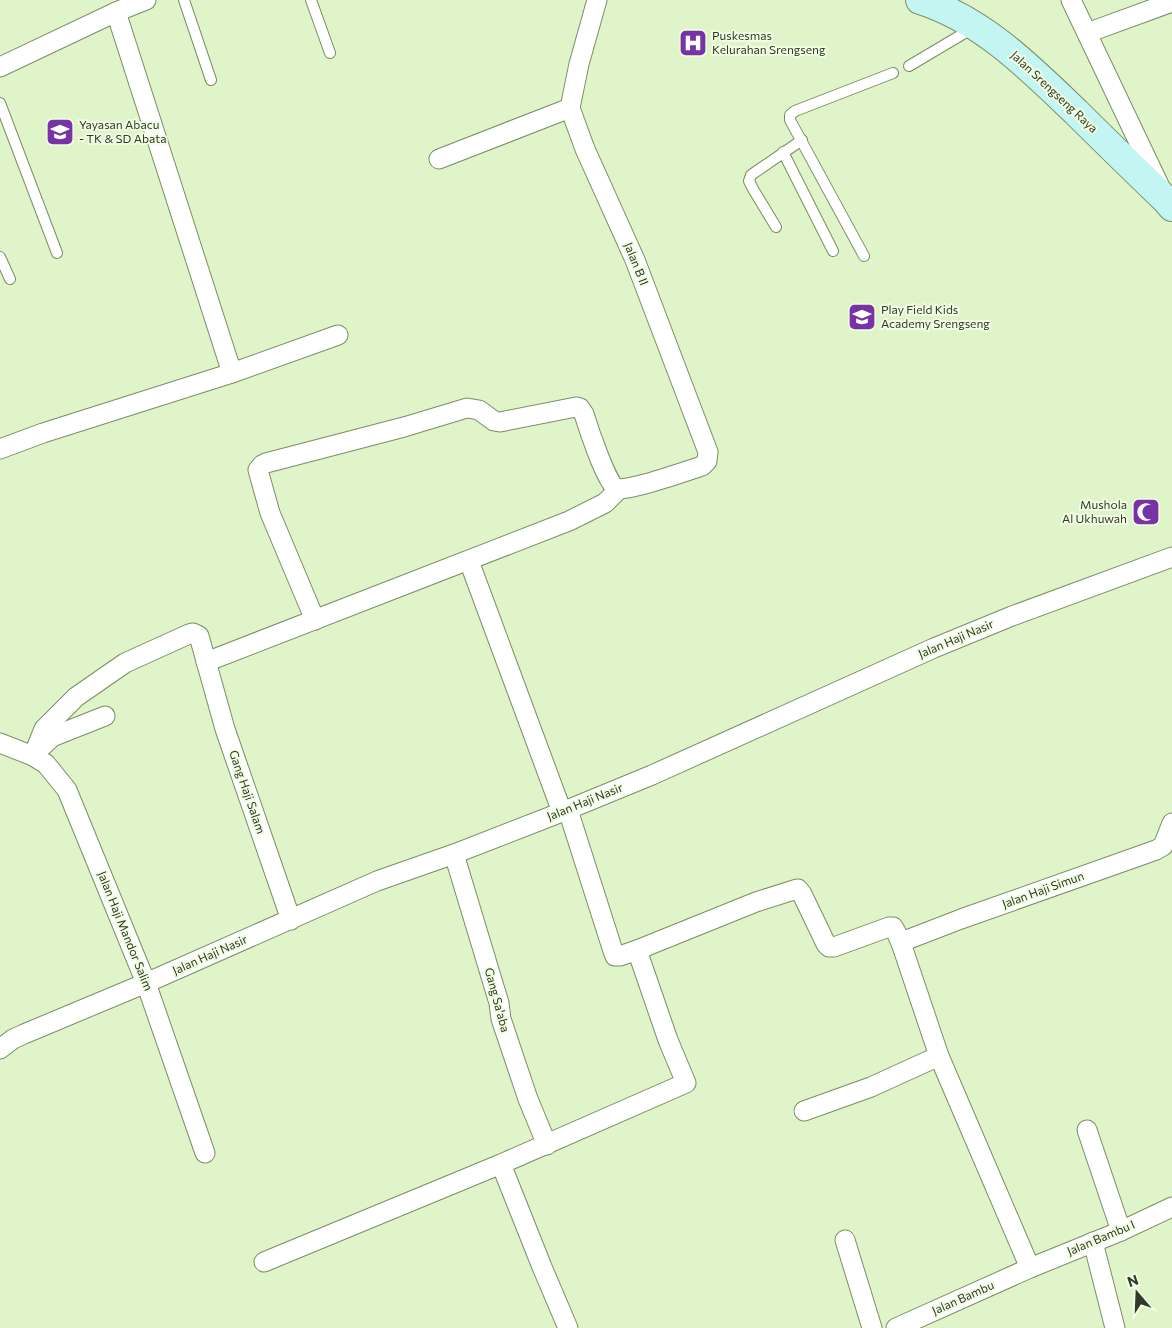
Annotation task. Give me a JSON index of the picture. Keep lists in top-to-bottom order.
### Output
{
  "streets": {
    "main road": ["Jalan Srengseng Raya"],
    "street": [
      "Jalan B II",
      "Jalan Haji Nasir",
      "Gang Haji Salam",
      "Jalan Haji Simun",
      "Jalan Haji Mandor Salim",
      "Gang Sa'aba",
      "Jalan Bambu I",
      "Jalan Bambu"
    ]
  },
  "crossings": [
    ["Jalan Haji Nasir", "Gang Haji Salam"],
    ["Jalan Haji Nasir", "Jalan Haji Mandor Salim"],
    ["Jalan Haji Nasir", "Gang Sa'aba"],
    ["Gang Haji Salam", "Jalan Haji Mandor Salim"],
    ["Jalan Bambu I", "Jalan Bambu"]
  ],
  "places": {
    "hospital": ["Puskesmas Kelurahan Srengseng"],
    "school or university": ["Yayasan Abacu - TK & SD Abata", "Play Field Kids Academy Srengseng"],
    "mosque": ["Mushola Al Ukhuwah"]
  },
  "north": "top"
}
